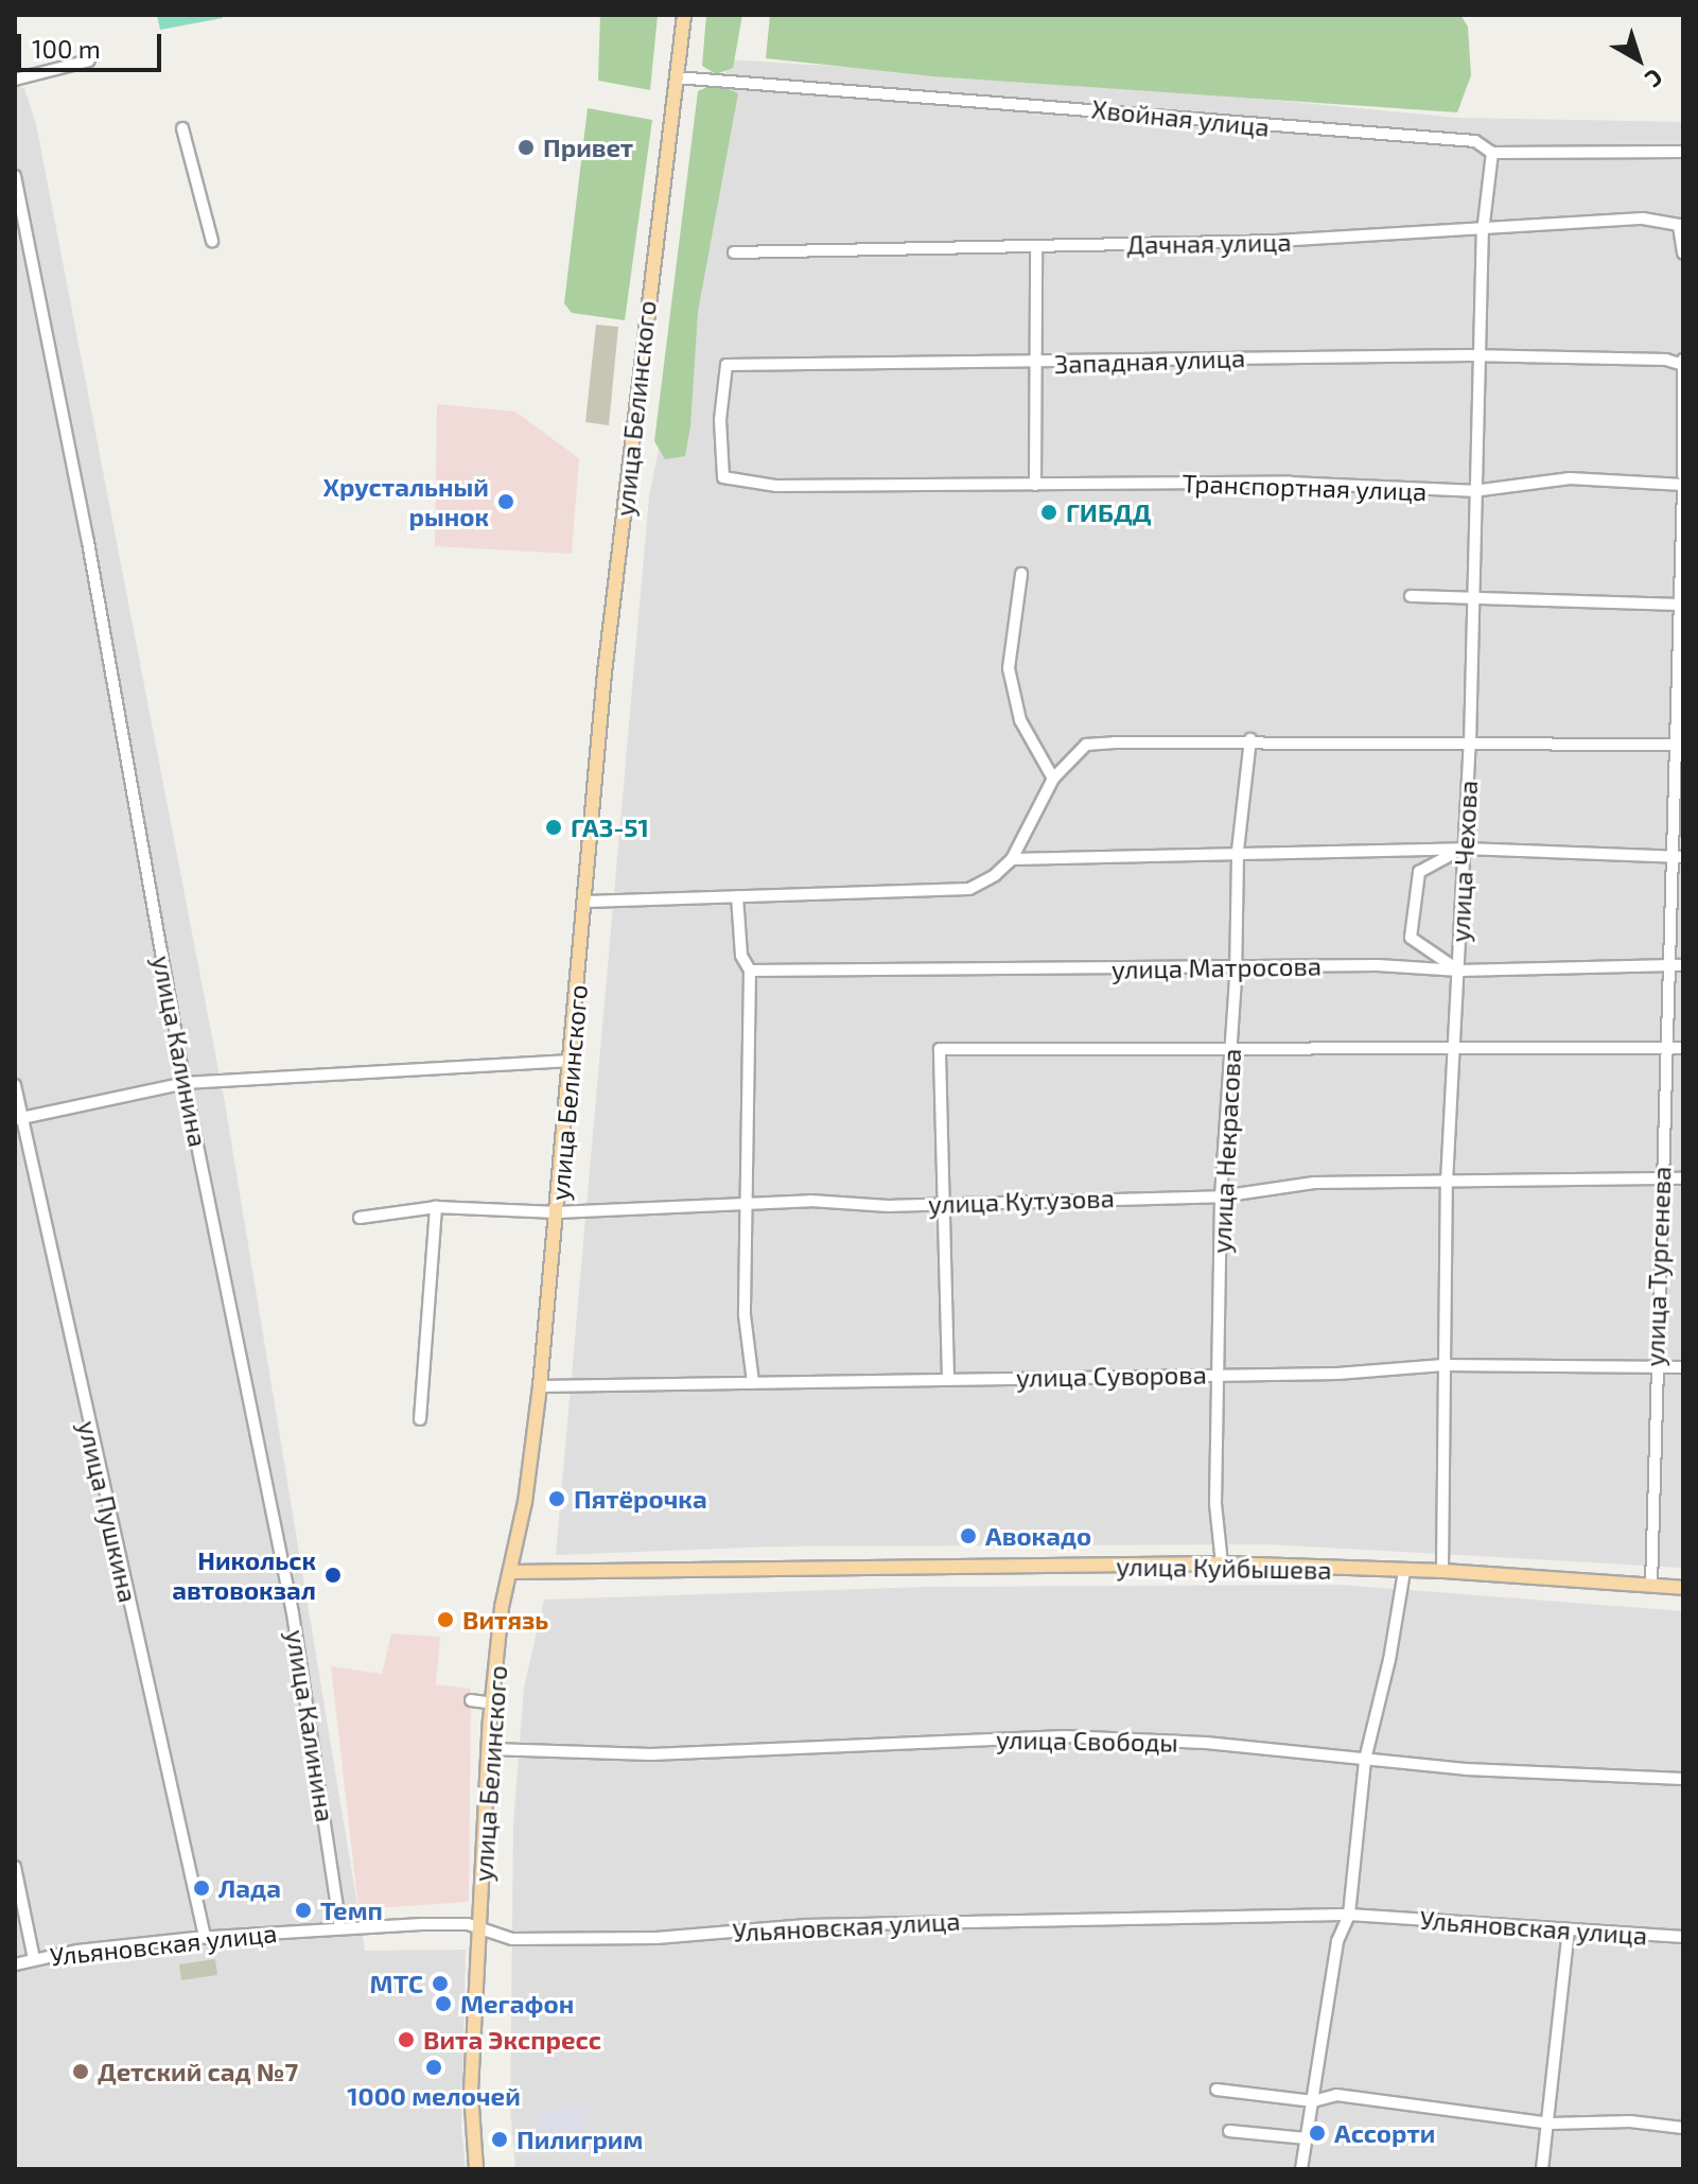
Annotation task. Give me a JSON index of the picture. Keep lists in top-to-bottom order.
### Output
{
  "streets": {
    "main road": ["улица Белинского", "улица Куйбышева"],
    "street": [
      "Хвойная улица",
      "Дачная улица",
      "Западная улица",
      "Транспортная улица",
      "улица Чехова",
      "улица Матросова",
      "улица Калинина",
      "улица Некрасова",
      "улица Кутузова",
      "улица Тургенева",
      "улица Суворова",
      "улица Пушкина",
      "улица Свободы",
      "Ульяновская улица"
    ]
  },
  "crossings": [
    ["Хвойная улица", "улица Белинского"],
    ["Хвойная улица", "улица Чехова"],
    ["Дачная улица", "улица Чехова"],
    ["Западная улица", "Транспортная улица"],
    ["Западная улица", "улица Чехова"],
    ["улица Белинского", "улица Кутузова"],
    ["улица Белинского", "улица Суворова"],
    ["улица Белинского", "улица Куйбышева"],
    ["улица Белинского", "улица Свободы"],
    ["улица Белинского", "Ульяновская улица"],
    ["Транспортная улица", "улица Чехова"],
    ["Транспортная улица", "улица Тургенева"],
    ["улица Чехова", "улица Матросова"],
    ["улица Чехова", "улица Кутузова"],
    ["улица Чехова", "улица Суворова"],
    ["улица Чехова", "улица Куйбышева"],
    ["улица Матросова", "улица Некрасова"],
    ["улица Матросова", "улица Тургенева"],
    ["улица Калинина", "Ульяновская улица"],
    ["улица Некрасова", "улица Кутузова"],
    ["улица Некрасова", "улица Суворова"],
    ["улица Некрасова", "улица Куйбышева"],
    ["улица Кутузова", "улица Тургенева"],
    ["улица Тургенева", "улица Суворова"],
    ["улица Тургенева", "улица Куйбышева"],
    ["улица Пушкина", "Ульяновская улица"]
  ],
  "places": [
    "Привет",
    "Хрустальный рынок",
    "ГИБДД",
    "ГАЗ-51",
    "Пятёрочка",
    "Авокадо",
    "Никольск автовокзал",
    "Витязь",
    "Лада",
    "Темп",
    "МТС",
    "Мегафон",
    "Вита Экспресс",
    "1000 мелочей",
    "Детский сад №7",
    "Ассорти",
    "Пилигрим"
  ],
  "scale_bar": "100 m",
  "north": "bottom right"
}
